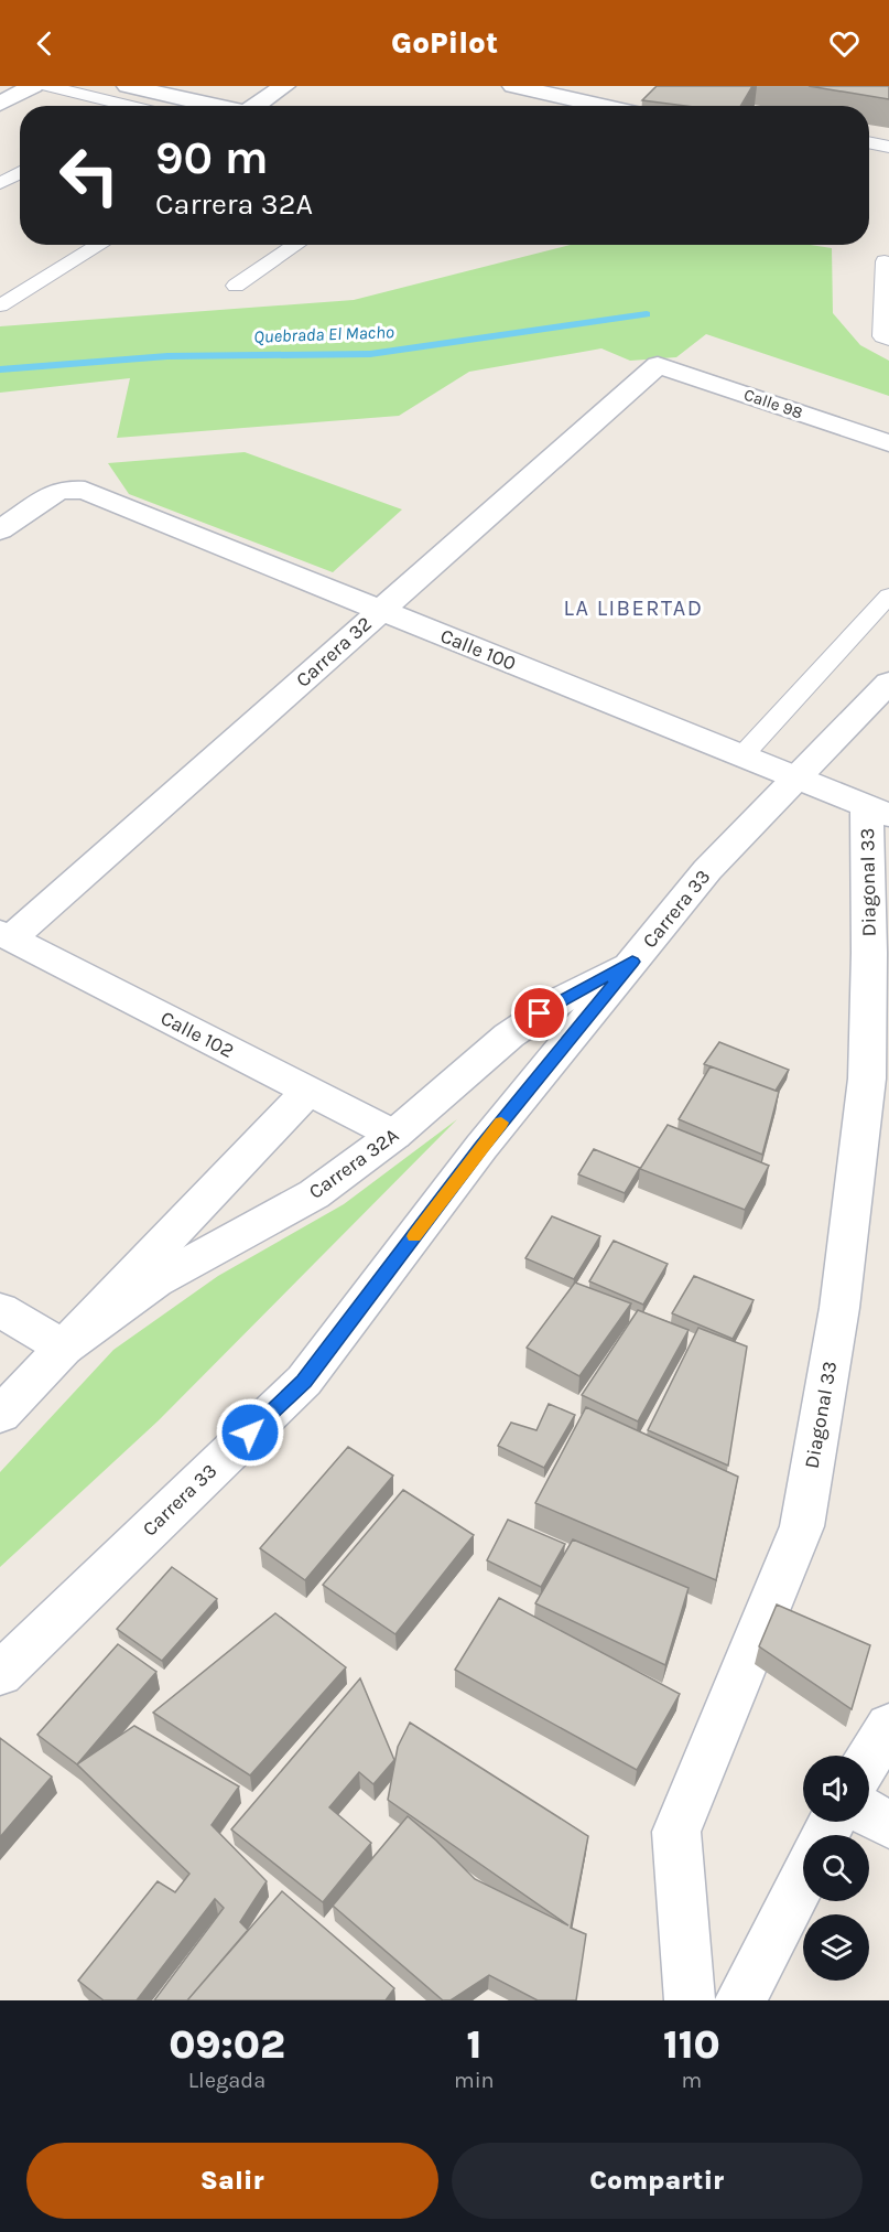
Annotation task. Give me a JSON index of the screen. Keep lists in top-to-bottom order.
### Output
{
  "streets": {
    "street": [
      "Calle 98",
      "Calle 100",
      "Carrera 32",
      "Diagonal 33",
      "Carrera 33",
      "Calle 102",
      "Carrera 32A"
    ]
  },
  "crossings": [
    ["Calle 98", "Carrera 32"],
    ["Calle 100", "Carrera 32"],
    ["Calle 100", "Diagonal 33"],
    ["Calle 100", "Carrera 33"],
    ["Carrera 32", "Calle 102"],
    ["Carrera 33", "Carrera 32A"],
    ["Calle 102", "Carrera 32A"]
  ],
  "districts": ["LA LIBERTAD"],
  "water": ["Quebrada El Macho"],
  "page": {
    "header": "GoPilot",
    "turn": ["90 m", "Carrera 32A"],
    "eta": [
      "09:02",
      "Llegada",
      "1",
      "min",
      "110",
      "m"
    ],
    "buttons": ["Salir", "Compartir"]
  }
}
